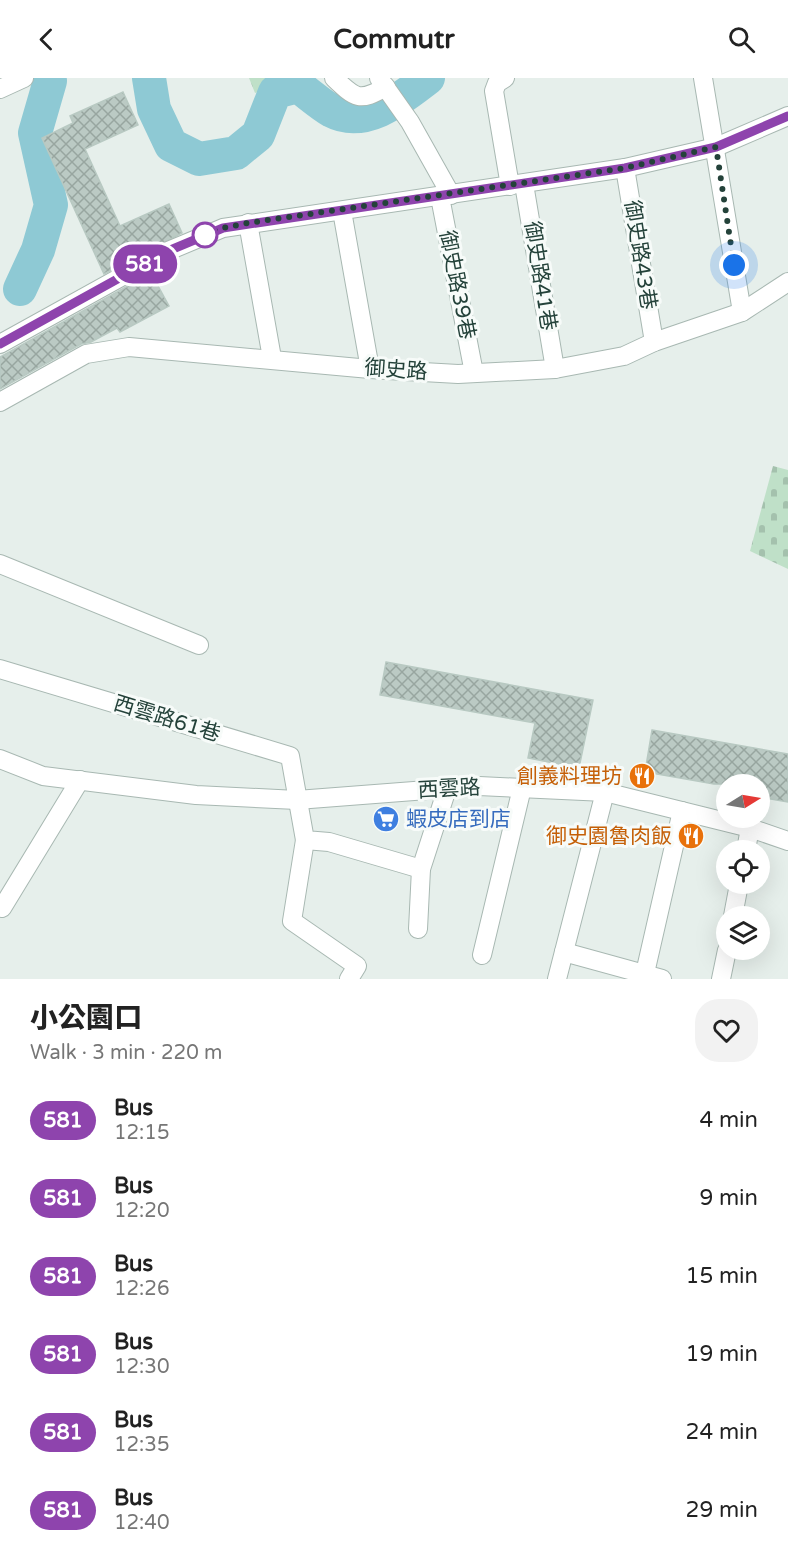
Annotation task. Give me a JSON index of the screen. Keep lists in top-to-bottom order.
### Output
{
  "streets": {
    "street": [
      "御史路43巷",
      "御史路41巷",
      "御史路39巷",
      "御史路",
      "西雲路61巷",
      "西雲路"
    ]
  },
  "crossings": [
    ["御史路43巷", "御史路"],
    ["御史路41巷", "御史路"],
    ["御史路39巷", "御史路"],
    ["西雲路61巷", "西雲路"]
  ],
  "places": {
    "restaurant": ["創義料理坊", "御史園魯肉飯"],
    "supermarket": ["蝦皮店到店"]
  },
  "lines": ["bus line 581"],
  "north": "right",
  "page": {
    "header": "Commutr",
    "on_map": "581",
    "heading": ["小公園口", "Walk · 3 min · 220 m"],
    "list": [
      {
        "mark": "581",
        "name": "Bus",
        "note": "12:15",
        "value": "4 min"
      },
      {
        "mark": "581",
        "name": "Bus",
        "note": "12:20",
        "value": "9 min"
      },
      {
        "mark": "581",
        "name": "Bus",
        "note": "12:26",
        "value": "15 min"
      },
      {
        "mark": "581",
        "name": "Bus",
        "note": "12:30",
        "value": "19 min"
      },
      {
        "mark": "581",
        "name": "Bus",
        "note": "12:35",
        "value": "24 min"
      },
      {
        "mark": "581",
        "name": "Bus",
        "note": "12:40",
        "value": "29 min"
      }
    ]
  }
}
